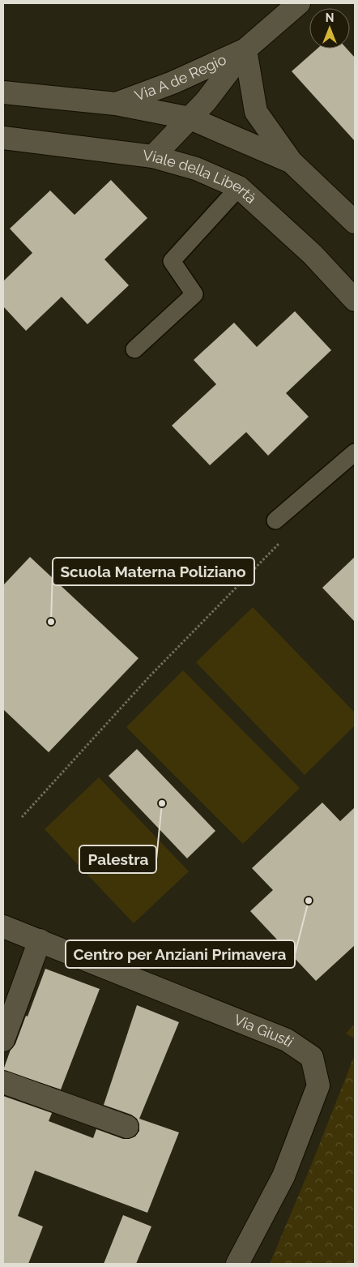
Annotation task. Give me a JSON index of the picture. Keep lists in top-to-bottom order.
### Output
{
  "streets": {
    "street": ["Via A de Regio", "Viale della Libertà", "Via Giusti"]
  },
  "crossings": [
    ["Via A de Regio", "Viale della Libertà"]
  ],
  "places": ["Scuola Materna Poliziano", "Palestra", "Centro per Anziani Primavera"],
  "north": "top"
}
